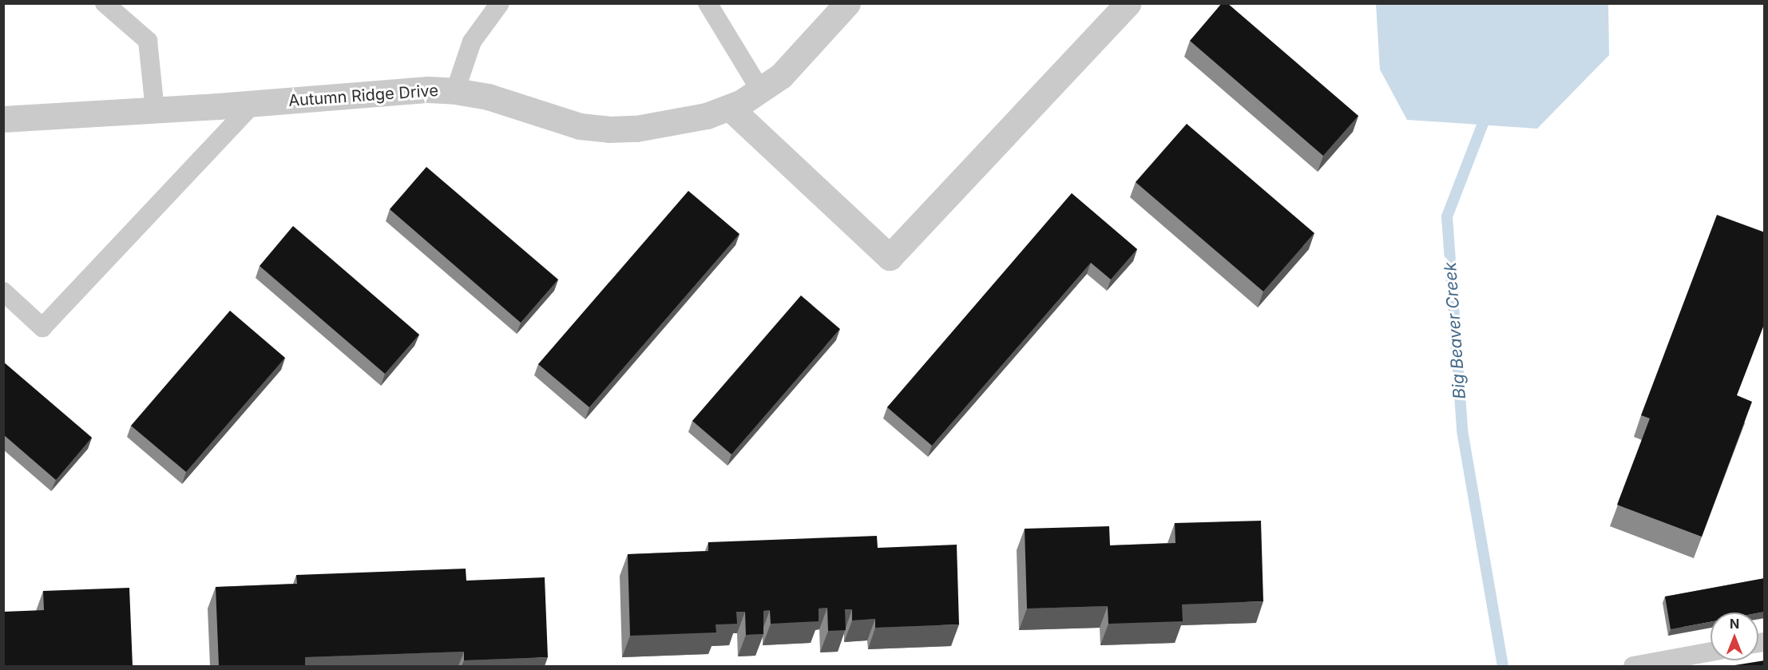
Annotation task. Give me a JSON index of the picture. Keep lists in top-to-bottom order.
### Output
{
  "streets": {
    "street": ["Autumn Ridge Drive"]
  },
  "water": ["Big Beaver Creek"],
  "north": "top"
}
